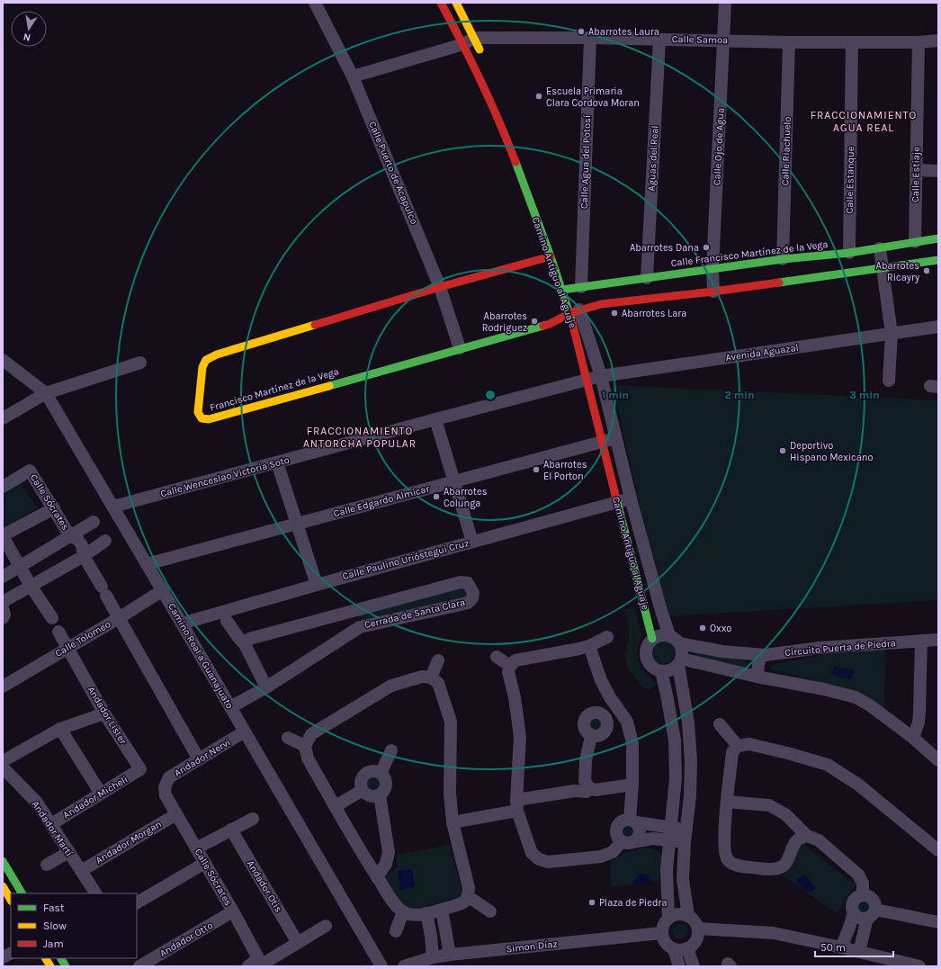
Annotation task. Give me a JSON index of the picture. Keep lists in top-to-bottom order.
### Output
{
  "streets": {
    "street": [
      "Calle Samoa",
      "Calle Ojo de Agua",
      "Calle Riachuelo",
      "Aguas del Real",
      "Calle Agua del Potosí",
      "Calle Puerto de Acapulco",
      "Calle Estiaje",
      "Calle Estanque",
      "Calle Francisco Martínez de la Vega",
      "Camino Antiguo al Aguaje",
      "Avenida Aguazal",
      "Francisco Martínez de la Vega",
      "Calle Wenceslao Victoria Soto",
      "Calle Edgardo Almicar",
      "Calle Sócrates",
      "Calle Paulino Urióstegui Cruz",
      "Cerrada de Santa Clara",
      "Calle Tolomeo",
      "Circuito Puerta de Piedra",
      "Camino Real a Guanajuato",
      "Andador Lister",
      "Andador Nervi",
      "Andador Micheli",
      "Andador Martí",
      "Andador Morgan",
      "Andador Otis",
      "Andador Otto",
      "Simon Díaz"
    ]
  },
  "crossings": [
    ["Calle Samoa", "Calle Ojo de Agua"],
    ["Calle Samoa", "Calle Riachuelo"],
    ["Calle Samoa", "Aguas del Real"],
    ["Calle Samoa", "Calle Agua del Potosí"],
    ["Calle Samoa", "Calle Puerto de Acapulco"],
    ["Calle Samoa", "Calle Estiaje"],
    ["Calle Samoa", "Calle Estanque"],
    ["Calle Samoa", "Camino Antiguo al Aguaje"],
    ["Calle Ojo de Agua", "Calle Francisco Martínez de la Vega"],
    ["Calle Riachuelo", "Calle Francisco Martínez de la Vega"],
    ["Aguas del Real", "Calle Francisco Martínez de la Vega"],
    ["Calle Agua del Potosí", "Calle Francisco Martínez de la Vega"],
    ["Calle Agua del Potosí", "Camino Antiguo al Aguaje"],
    ["Calle Puerto de Acapulco", "Francisco Martínez de la Vega"],
    ["Calle Estiaje", "Calle Francisco Martínez de la Vega"],
    ["Calle Estanque", "Calle Francisco Martínez de la Vega"],
    ["Calle Francisco Martínez de la Vega", "Camino Antiguo al Aguaje"],
    ["Camino Antiguo al Aguaje", "Avenida Aguazal"],
    ["Camino Antiguo al Aguaje", "Francisco Martínez de la Vega"],
    ["Camino Antiguo al Aguaje", "Calle Wenceslao Victoria Soto"],
    ["Camino Antiguo al Aguaje", "Calle Edgardo Almicar"],
    ["Camino Antiguo al Aguaje", "Calle Paulino Urióstegui Cruz"],
    ["Camino Antiguo al Aguaje", "Circuito Puerta de Piedra"],
    ["Avenida Aguazal", "Calle Wenceslao Victoria Soto"],
    ["Calle Wenceslao Victoria Soto", "Camino Real a Guanajuato"],
    ["Calle Edgardo Almicar", "Camino Real a Guanajuato"],
    ["Calle Sócrates", "Calle Tolomeo"],
    ["Calle Sócrates", "Andador Nervi"],
    ["Calle Sócrates", "Andador Morgan"],
    ["Calle Sócrates", "Andador Otto"],
    ["Calle Paulino Urióstegui Cruz", "Camino Real a Guanajuato"],
    ["Cerrada de Santa Clara", "Camino Real a Guanajuato"],
    ["Calle Tolomeo", "Camino Real a Guanajuato"],
    ["Calle Tolomeo", "Andador Lister"],
    ["Camino Real a Guanajuato", "Andador Nervi"],
    ["Andador Lister", "Andador Micheli"],
    ["Andador Micheli", "Andador Martí"],
    ["Andador Martí", "Andador Morgan"]
  ],
  "districts": ["FRACCIONAMIENTO AGUA REAL", "FRACCIONAMIENTO ANTORCHA POPULAR"],
  "places": [
    "Abarrotes Laura",
    "Escuela Primaria Clara Cordova Moran",
    "Abarrotes Dana",
    "Abarrotes Ricayry",
    "Abarrotes Lara",
    "Abarrotes Rodriguez",
    "Deportivo Hispano Mexicano",
    "Abarrotes El Porton",
    "Abarrotes Colunga",
    "Oxxo",
    "Plaza de Piedra"
  ],
  "legend": ["Fast", "Slow", "Jam"],
  "scale_bar": "50 m",
  "north": "bottom",
  "rings": ["1 min", "2 min", "3 min"]
}
